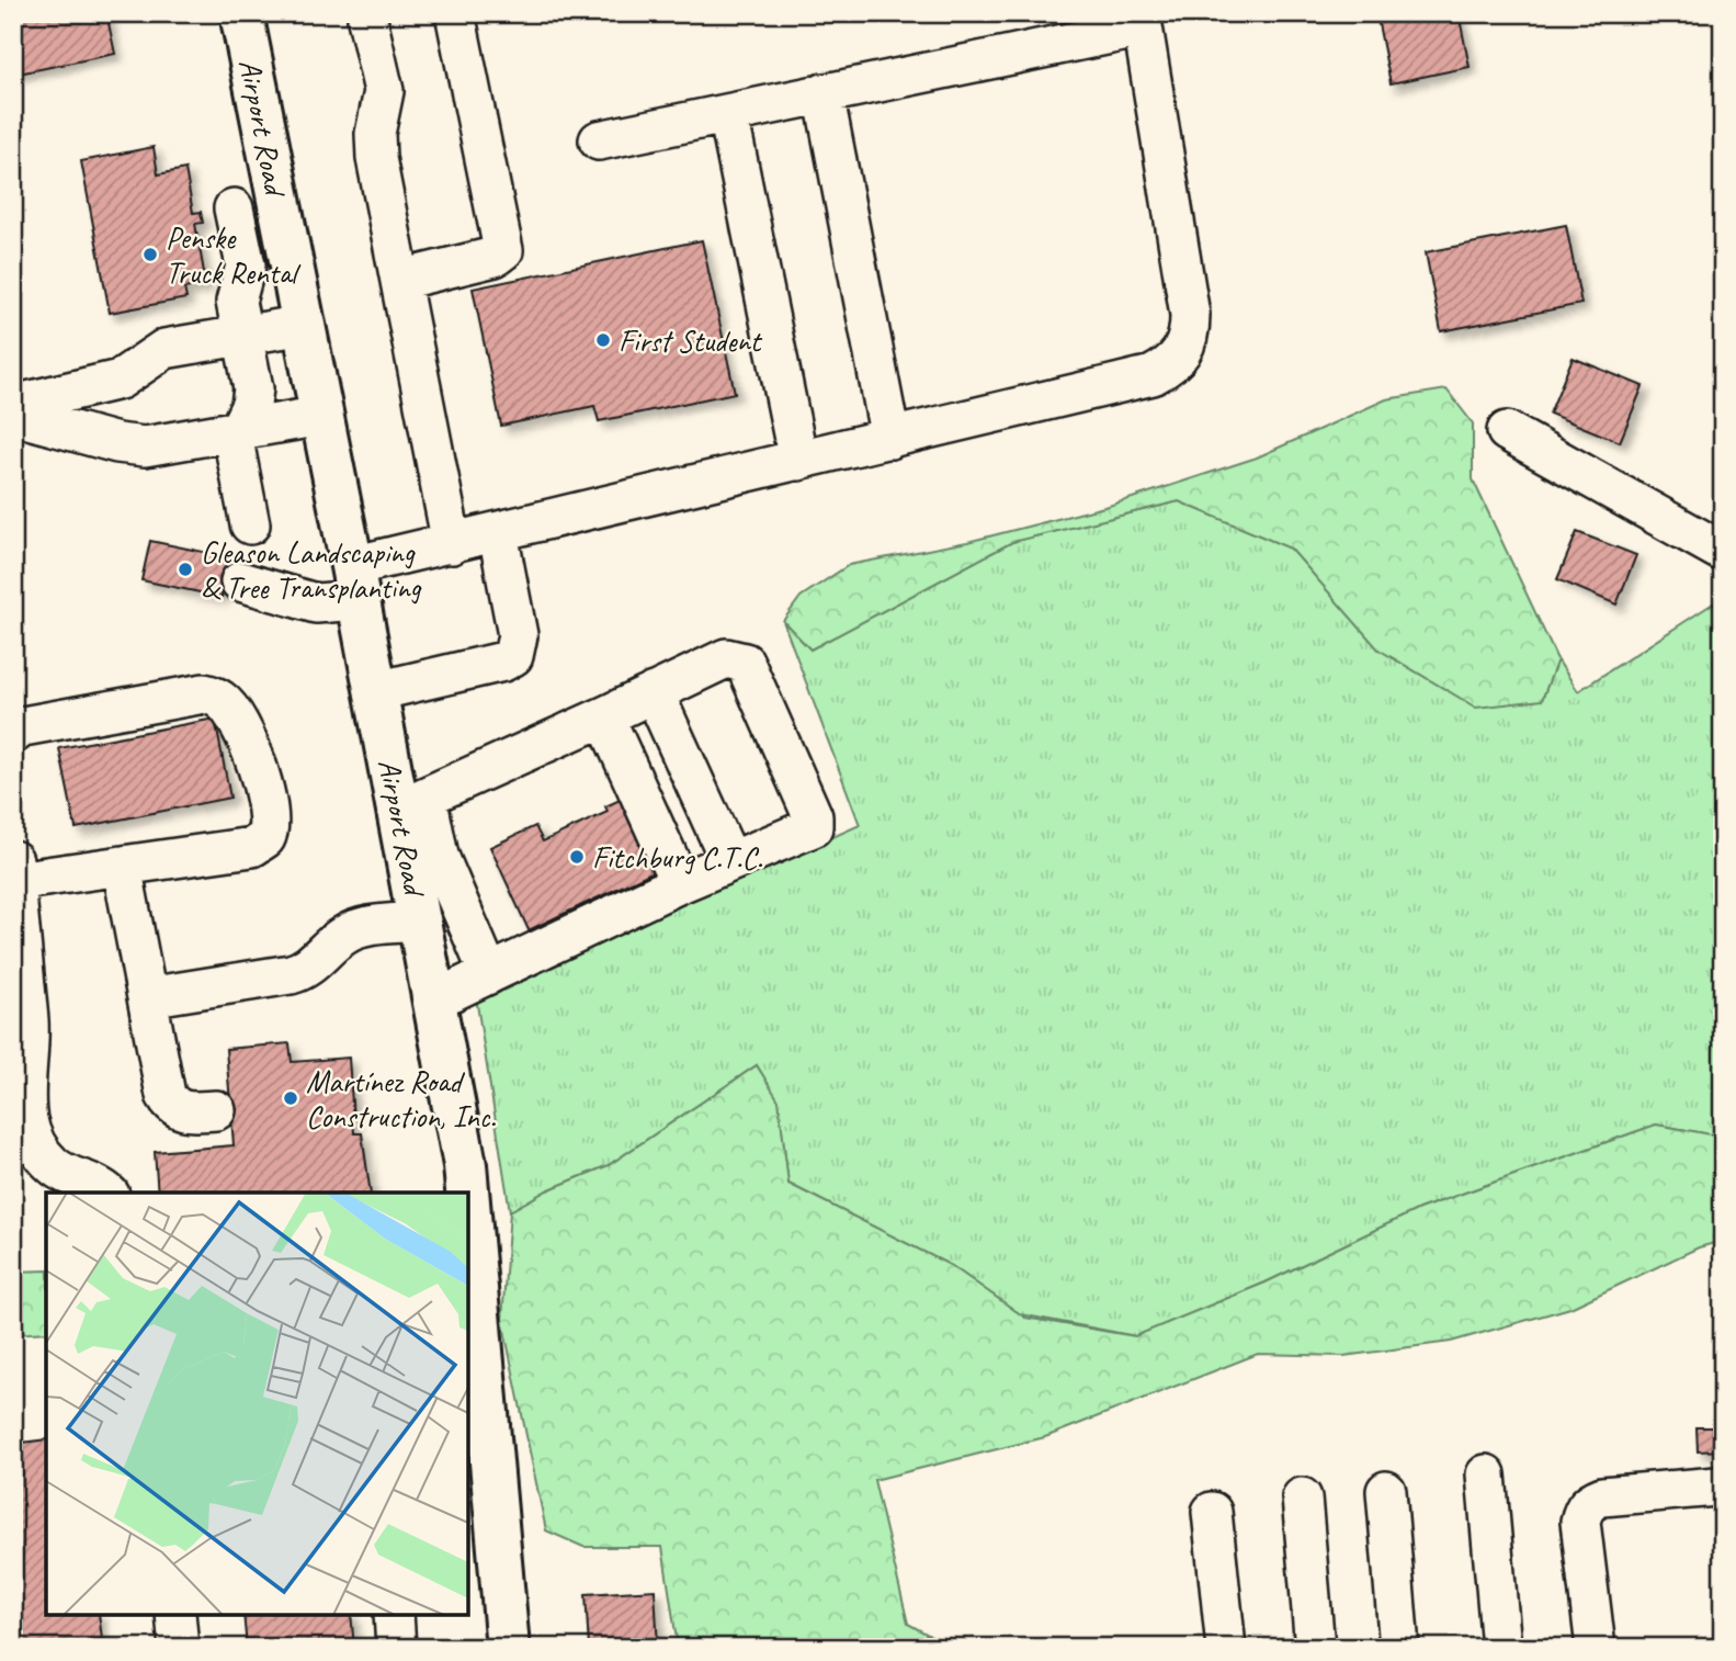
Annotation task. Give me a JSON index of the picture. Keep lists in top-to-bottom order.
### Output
{
  "streets": {
    "main road": ["Airport Road"]
  },
  "places": [
    "Penske Truck Rental",
    "First Student",
    "Gleason Landscaping & Tree Transplanting",
    "Fitchburg C.T.C.",
    "Martínez Road Construction, Inc."
  ]
}
